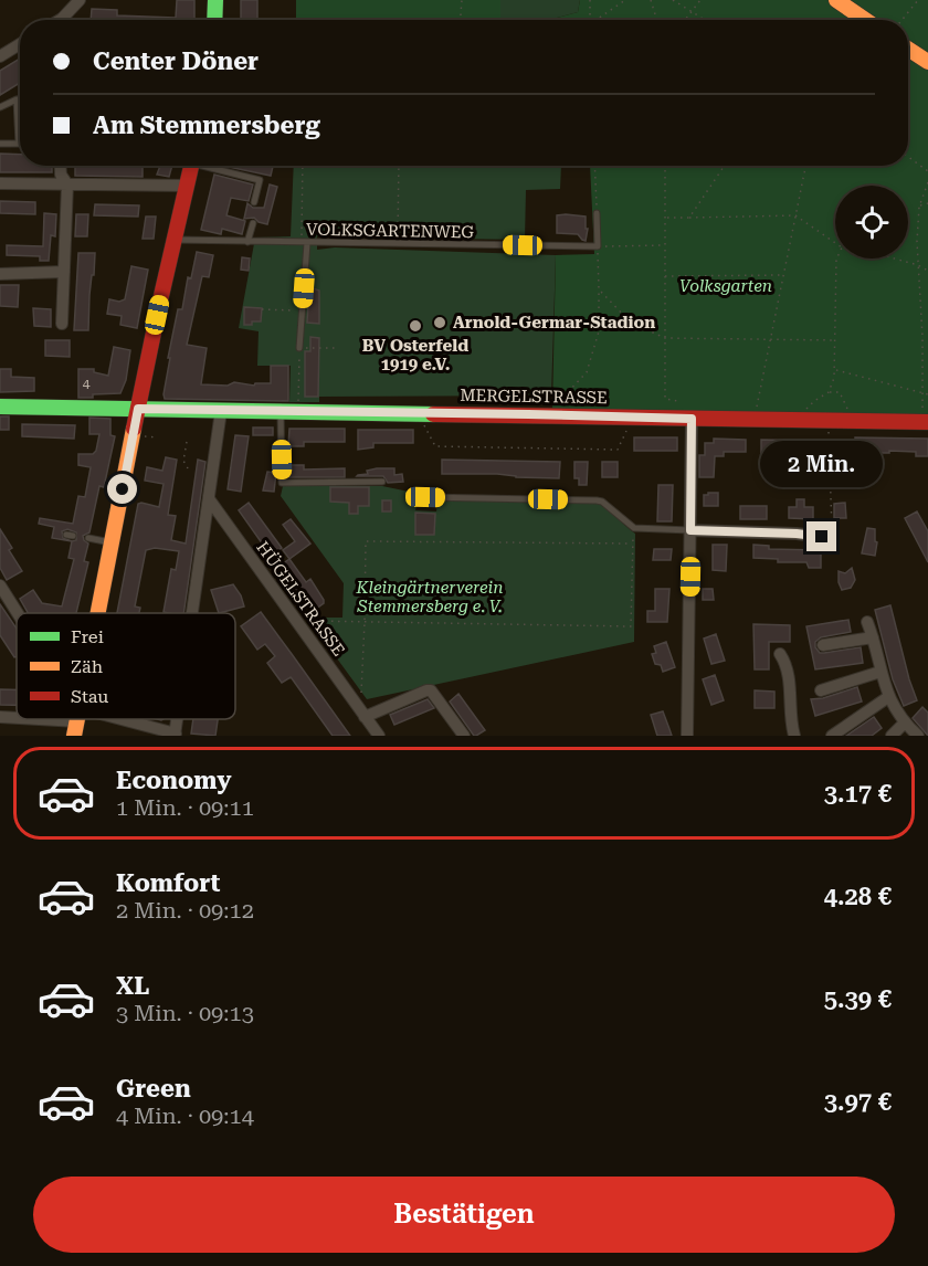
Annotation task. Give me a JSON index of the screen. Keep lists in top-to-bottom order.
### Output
{
  "streets": {
    "street": ["MERGELSTRASSE", "HÜGELSTRASSE"],
    "lane": ["VOLKSGARTENWEG"]
  },
  "parks": ["Volksgarten", "Kleingärtnerverein Stemmersberg e. V."],
  "places": ["Arnold-Germar-Stadion", "BV Osterfeld 1919 e.V."],
  "house_numbers": ["4"],
  "legend": ["Frei", "Zäh", "Stau"],
  "page": {
    "banner": ["Center Döner", "Am Stemmersberg"],
    "bubble": "2 Min.",
    "list": [
      {
        "name": "Economy",
        "note": "1 Min. · 09:11",
        "value": "3.17 €"
      },
      {
        "name": "Komfort",
        "note": "2 Min. · 09:12",
        "value": "4.28 €"
      },
      {
        "name": "XL",
        "note": "3 Min. · 09:13",
        "value": "5.39 €"
      },
      {
        "name": "Green",
        "note": "4 Min. · 09:14",
        "value": "3.97 €"
      }
    ],
    "buttons": "Bestätigen"
  }
}
